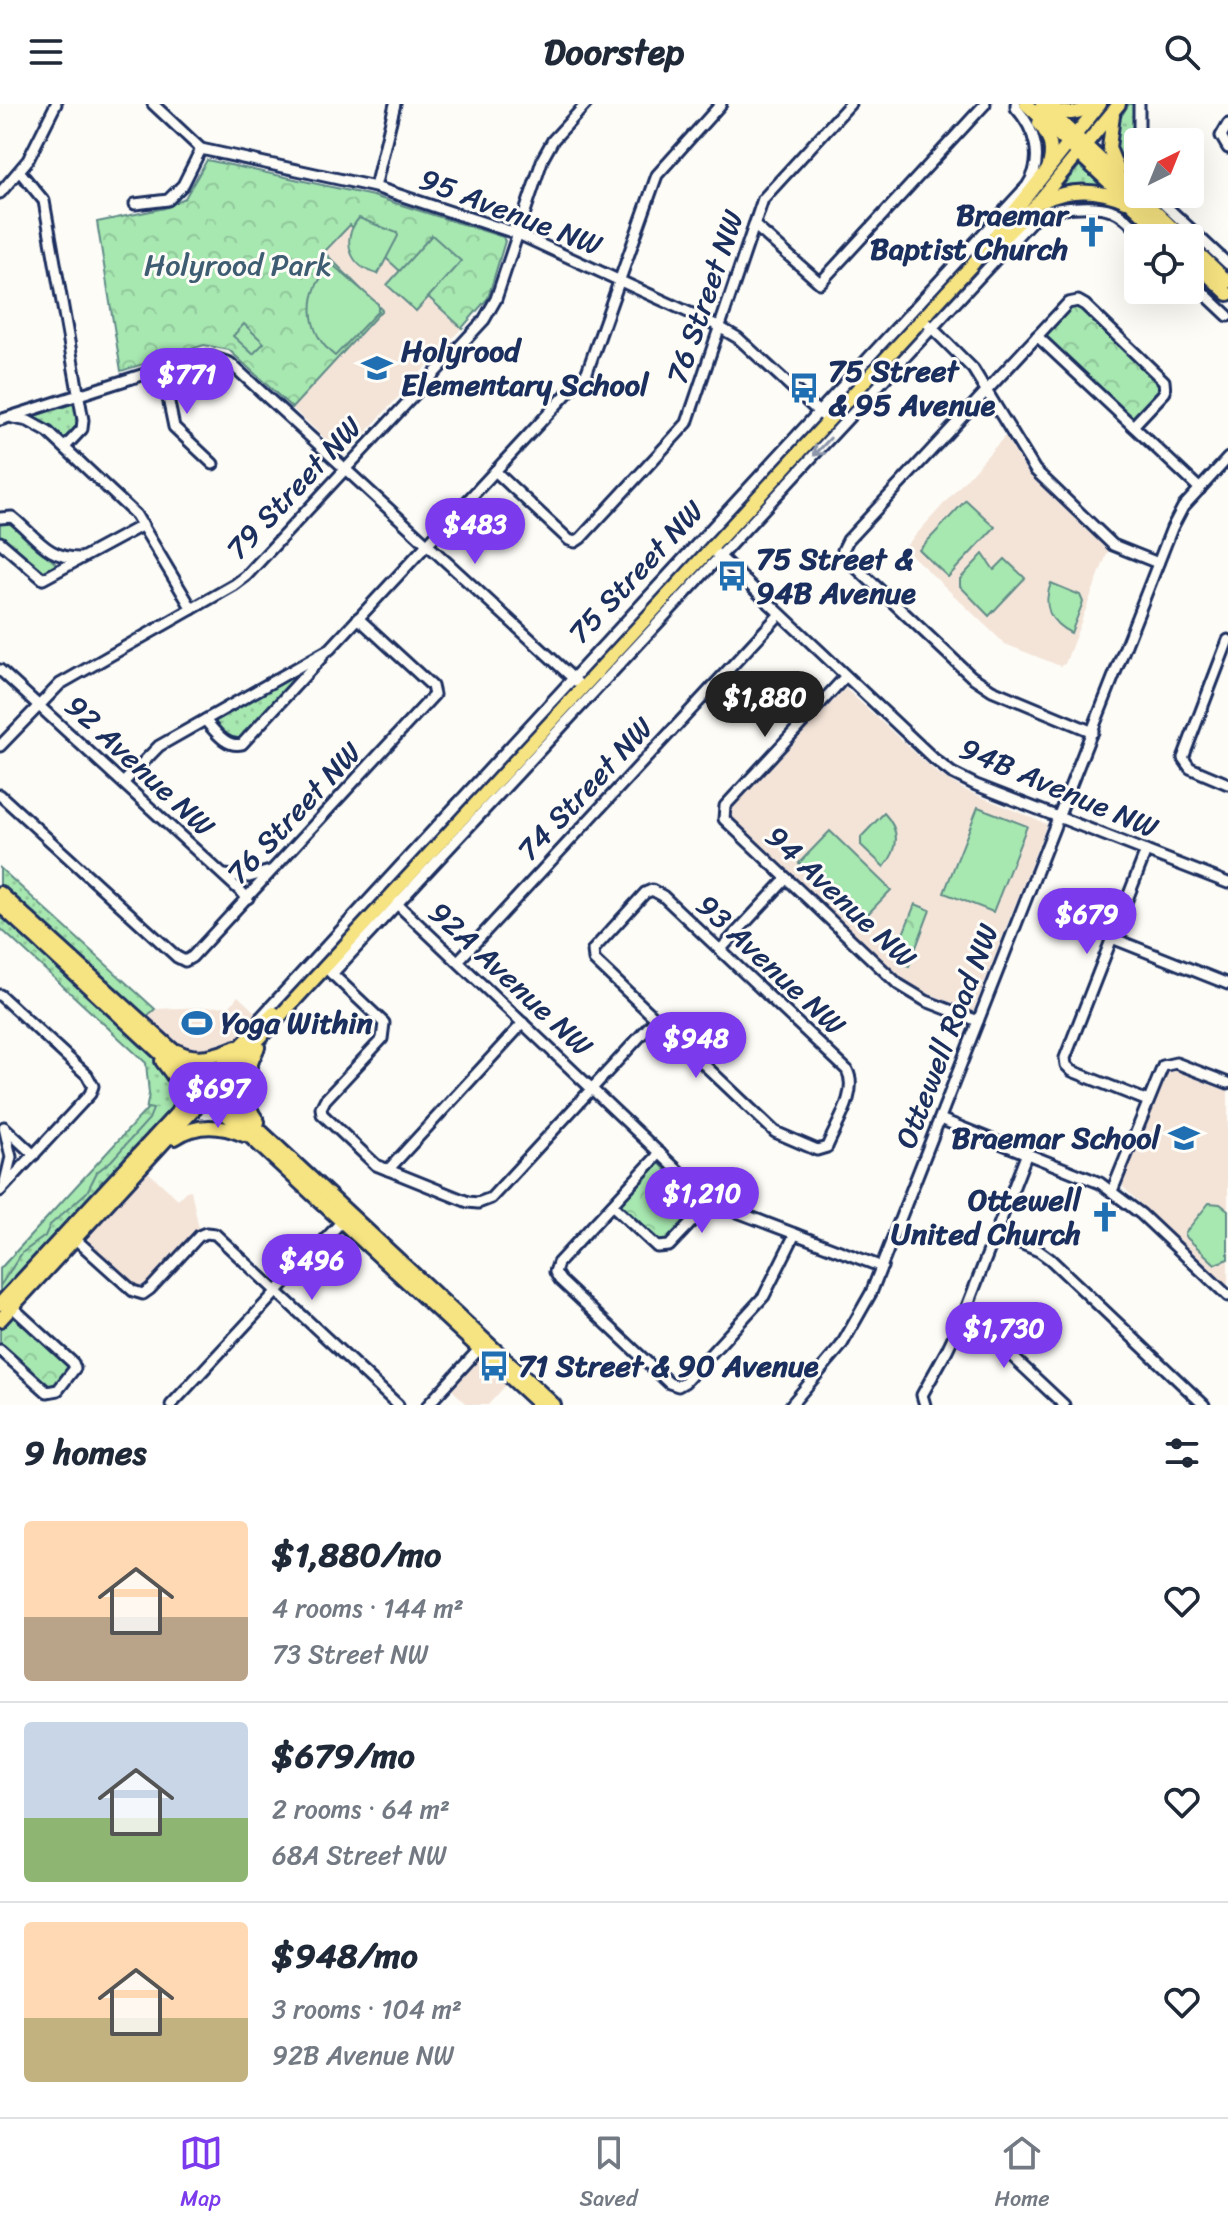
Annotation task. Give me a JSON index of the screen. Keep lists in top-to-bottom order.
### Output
{
  "streets": {
    "main road": ["75 Street NW"],
    "street": [
      "95 Avenue NW",
      "76 Street NW",
      "79 Street NW",
      "92 Avenue NW",
      "94B Avenue NW",
      "74 Street NW",
      "94 Avenue NW",
      "93 Avenue NW",
      "92A Avenue NW",
      "Ottewell Road NW"
    ]
  },
  "crossings": [
    ["95 Avenue NW", "76 Street NW"],
    ["95 Avenue NW", "79 Street NW"],
    ["95 Avenue NW", "75 Street NW"],
    ["76 Street NW", "92 Avenue NW"],
    ["79 Street NW", "92 Avenue NW"],
    ["75 Street NW", "94B Avenue NW"],
    ["75 Street NW", "92A Avenue NW"],
    ["94B Avenue NW", "74 Street NW"],
    ["94B Avenue NW", "94 Avenue NW"],
    ["94B Avenue NW", "Ottewell Road NW"],
    ["74 Street NW", "92A Avenue NW"],
    ["94 Avenue NW", "Ottewell Road NW"],
    ["92A Avenue NW", "Ottewell Road NW"]
  ],
  "parks": ["Holyrood Park"],
  "places": {
    "church": ["Braemar Baptist Church", "Ottewell United Church"],
    "school or university": ["Holyrood Elementary School", "Braemar School"],
    "bus stop": ["75 Street & 95 Avenue", "75 Street & 94B Avenue", "71 Street & 90 Avenue"],
    "sports": ["Yoga Within"]
  },
  "north": "top right",
  "page": {
    "header": "Doorstep",
    "price": [
      "$771",
      "$483",
      "$1,880",
      "$679",
      "$948",
      "$697",
      "$1,210",
      "$496",
      "$1,730"
    ],
    "heading": "9 homes",
    "list": [
      {
        "name": "$1,880/mo",
        "note": "4 rooms · 144 m² · 73 Street NW"
      },
      {
        "name": "$679/mo",
        "note": "2 rooms · 64 m² · 68A Street NW"
      },
      {
        "name": "$948/mo",
        "note": "3 rooms · 104 m² · 92B Avenue NW"
      }
    ],
    "tabs": ["Map", "Saved", "Home"]
  }
}
